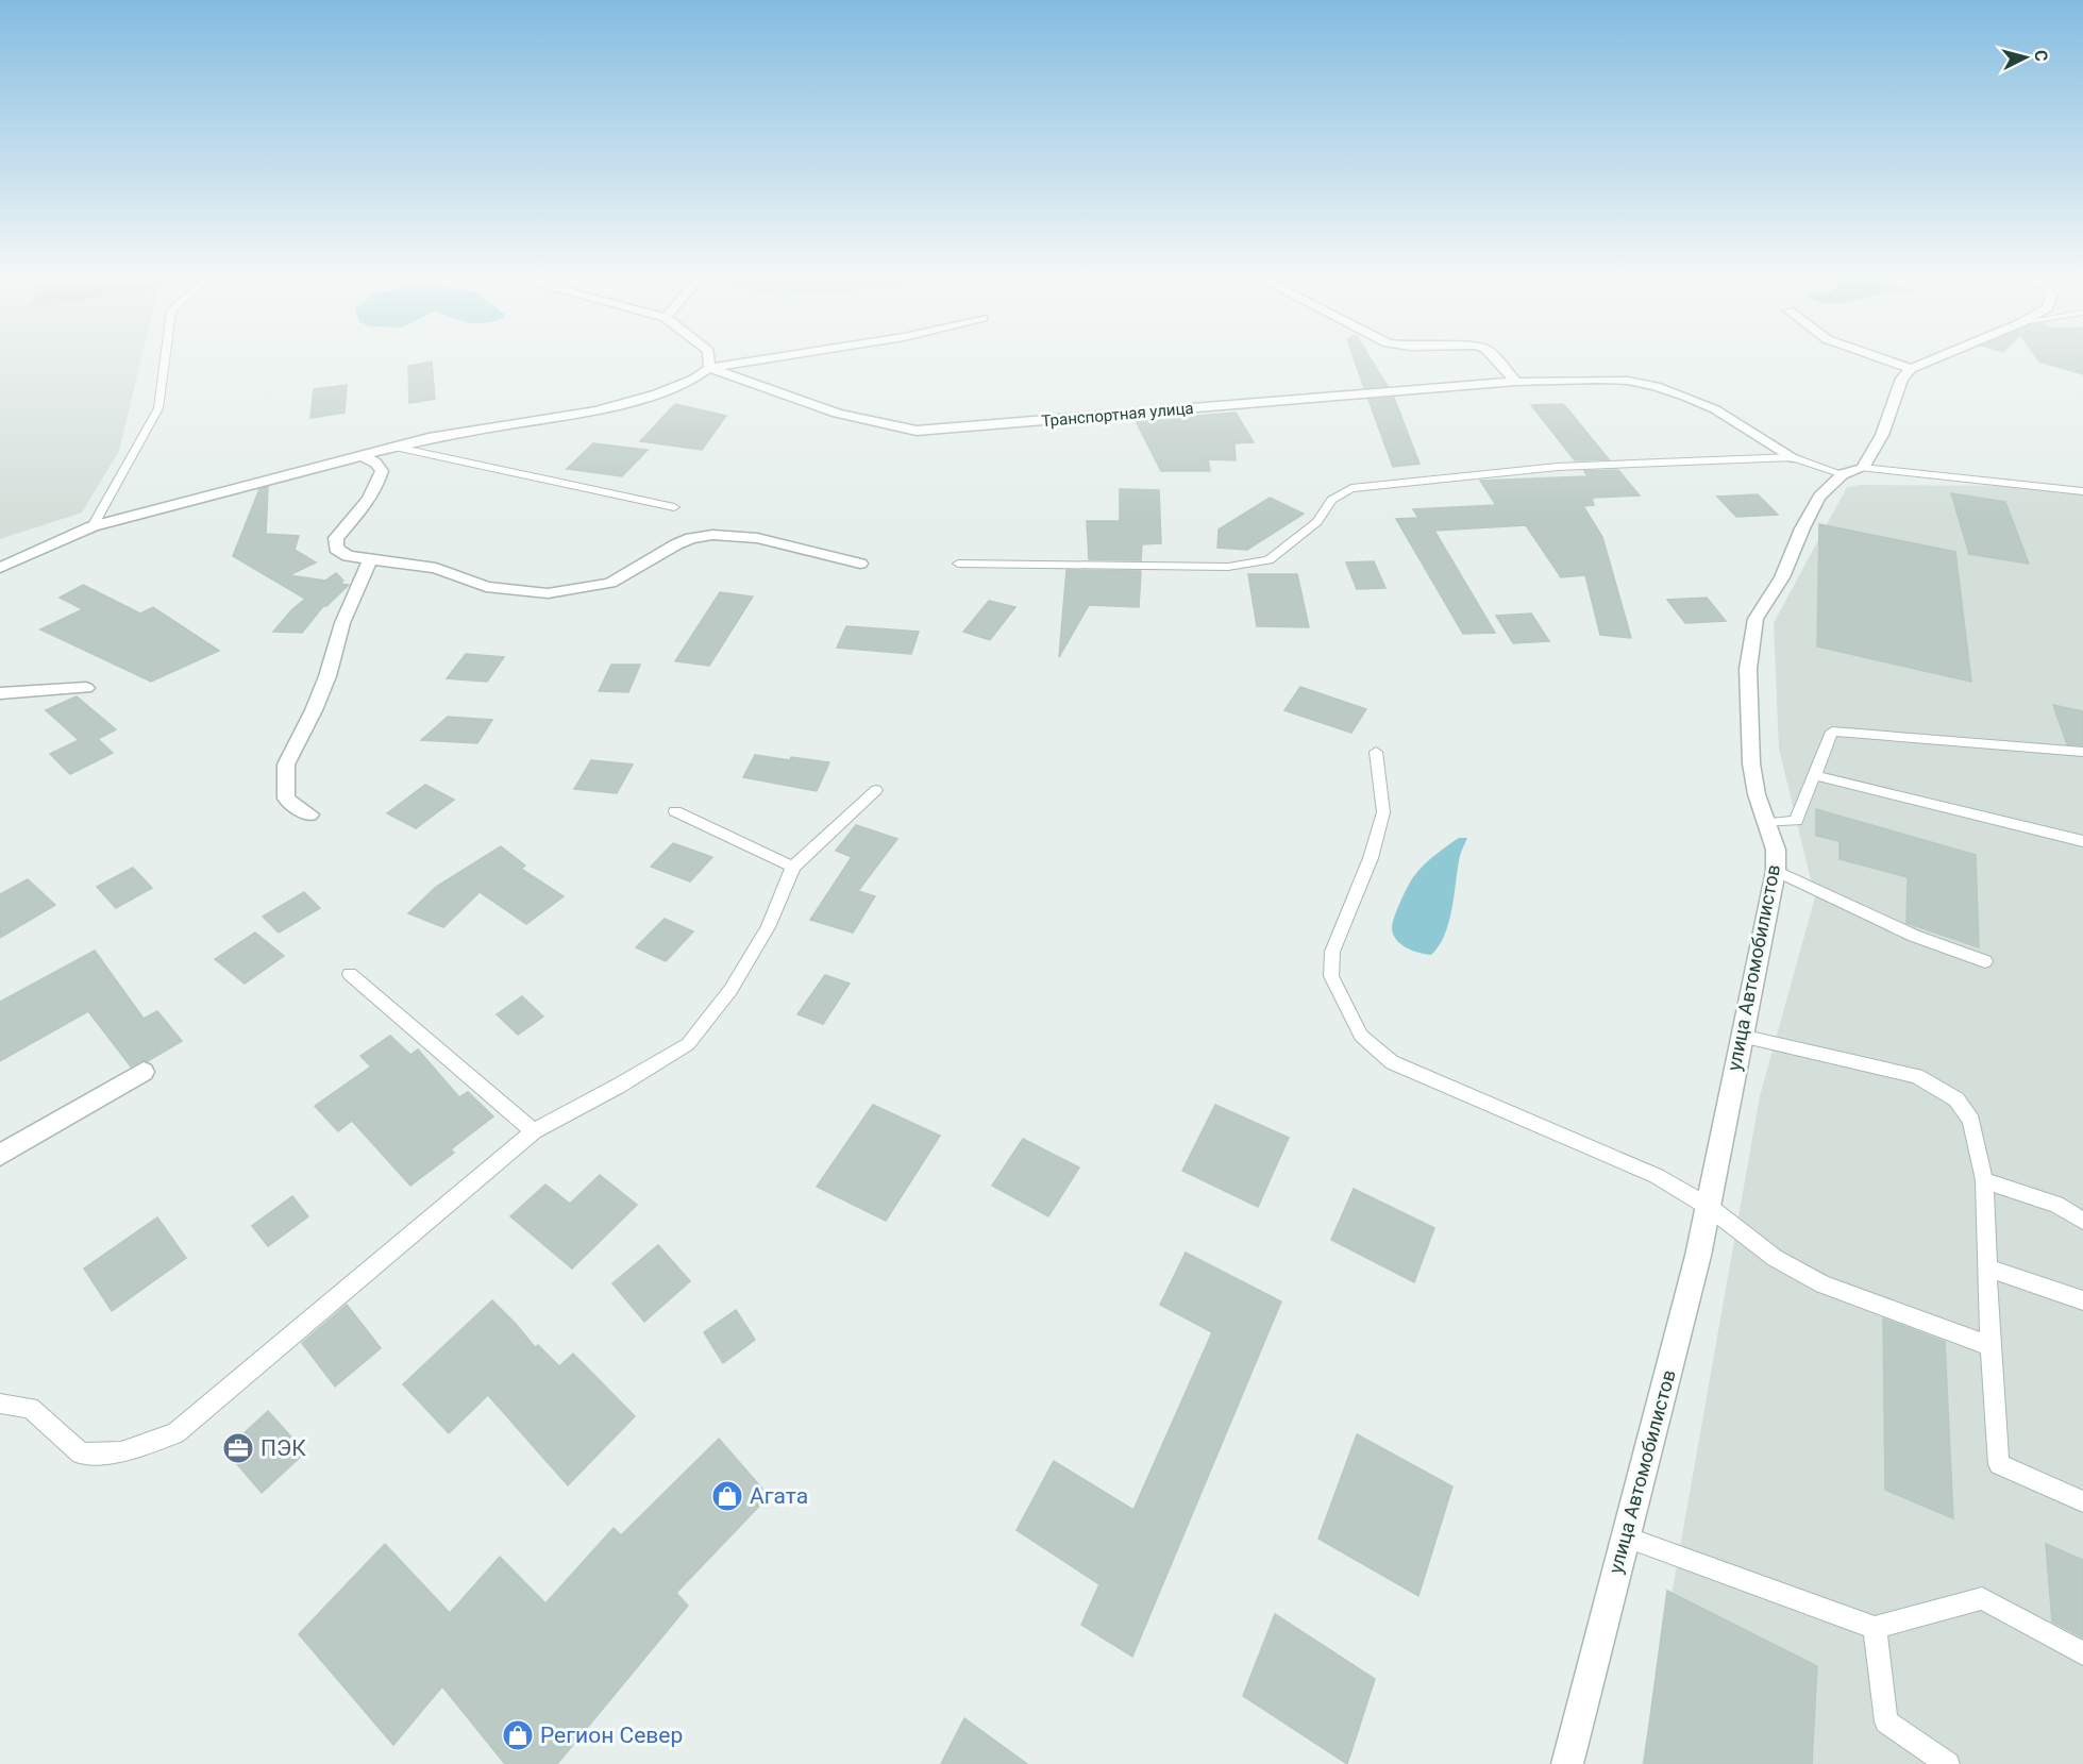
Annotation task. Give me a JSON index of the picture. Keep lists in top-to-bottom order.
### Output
{
  "streets": {
    "street": ["Транспортная улица", "улица Автомобилистов"]
  },
  "places": {
    "office": ["ПЭК"],
    "shop": ["Агата", "Регион Север"]
  },
  "north": "right"
}
